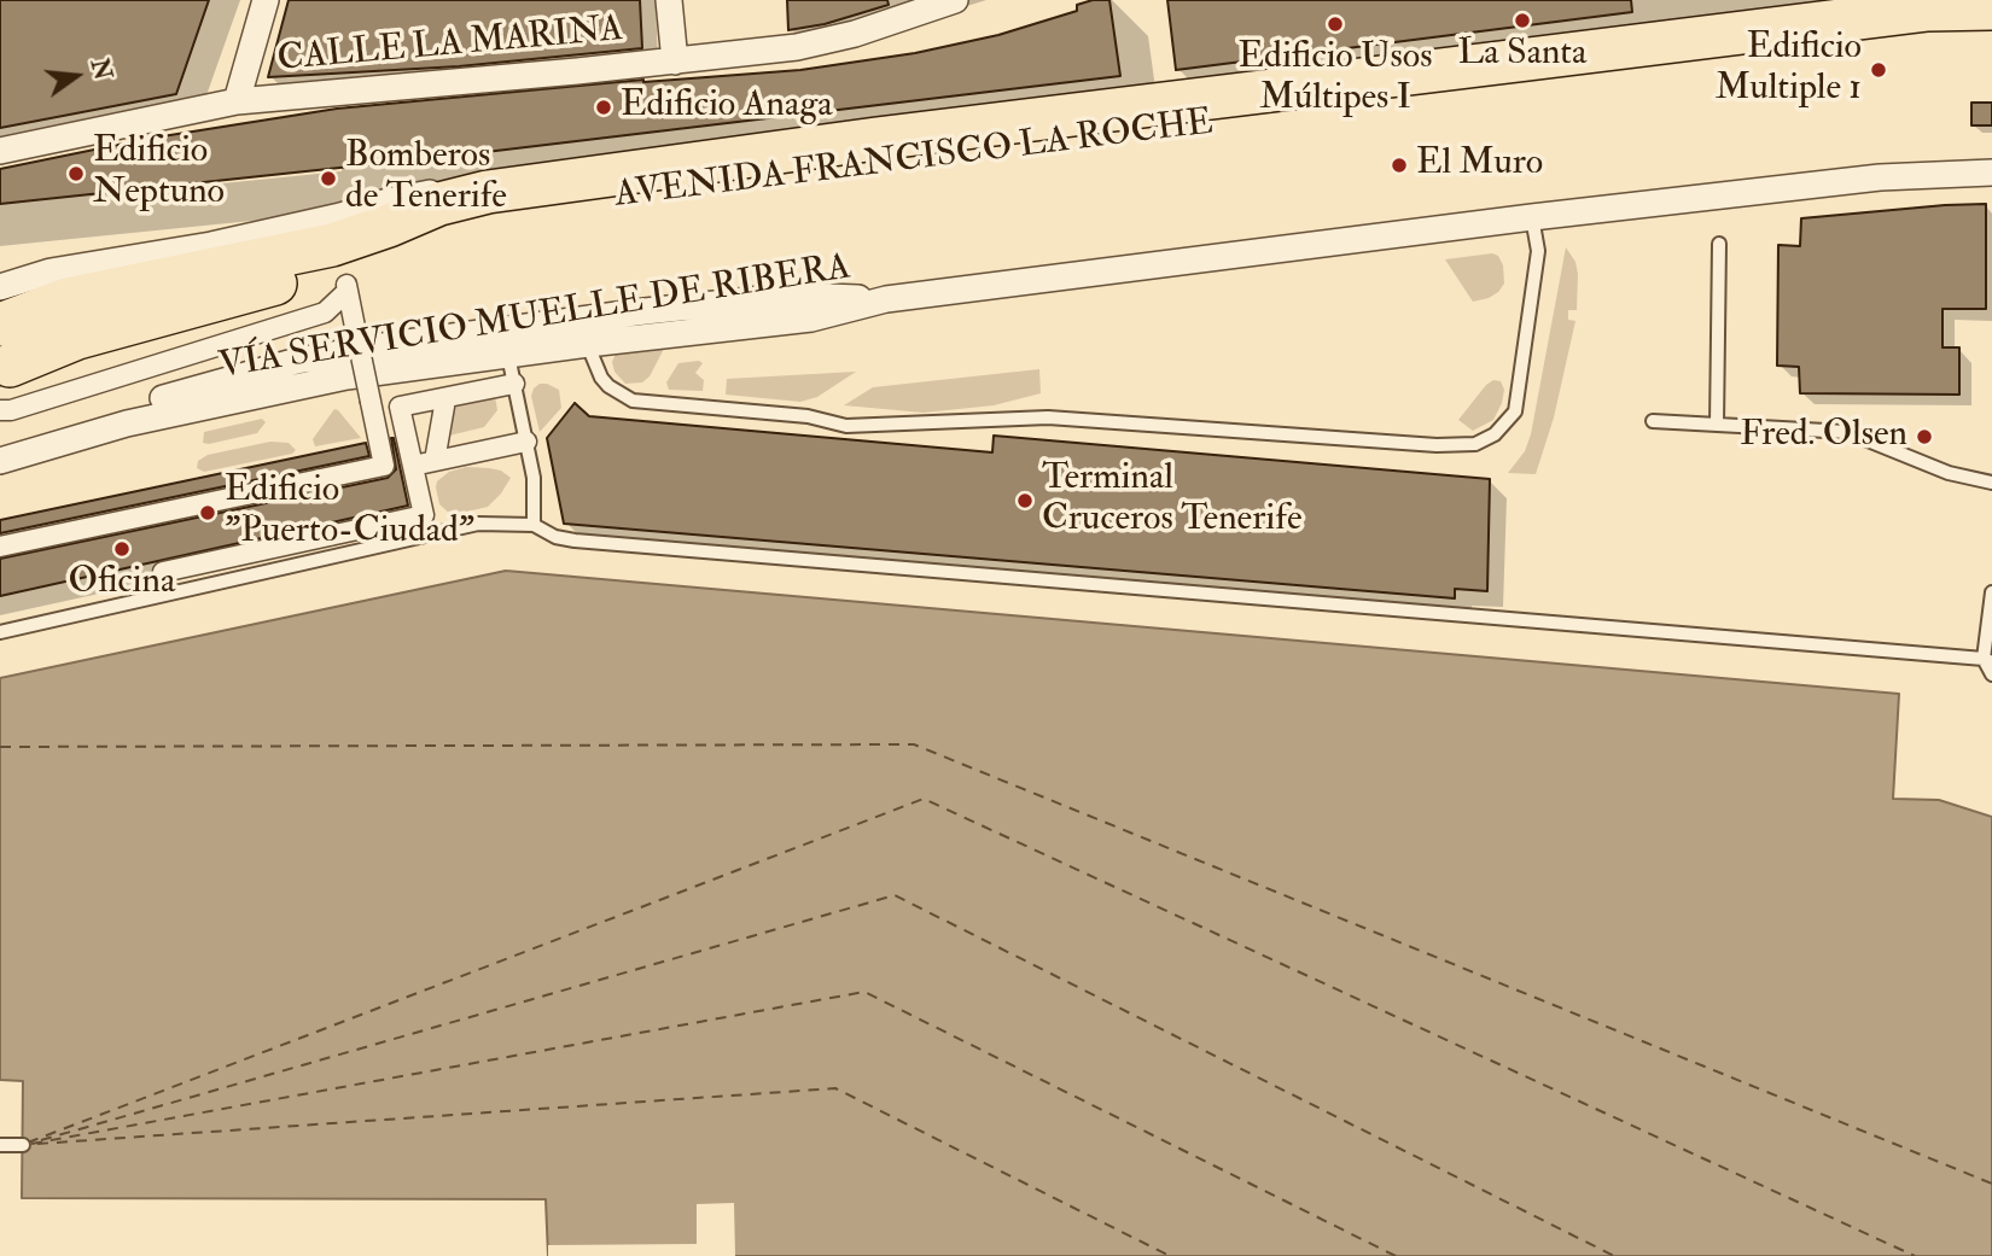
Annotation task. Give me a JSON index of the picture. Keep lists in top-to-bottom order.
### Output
{
  "streets": {
    "main road": ["AVENIDA FRANCISCO LA ROCHE"],
    "street": ["CALLE LA MARINA", "VÍA SERVICIO MUELLE DE RIBERA"]
  },
  "places": [
    "La Santa",
    "Edificio Usos Múltipes I",
    "Edificio Multiple 1",
    "Edificio Anaga",
    "El Muro",
    "Edificio Neptuno",
    "Bomberos de Tenerife",
    "Fred. Olsen",
    "Terminal Cruceros Tenerife",
    "Edificio \"Puerto-Ciudad\"",
    "Oficina"
  ],
  "north": "right"
}
